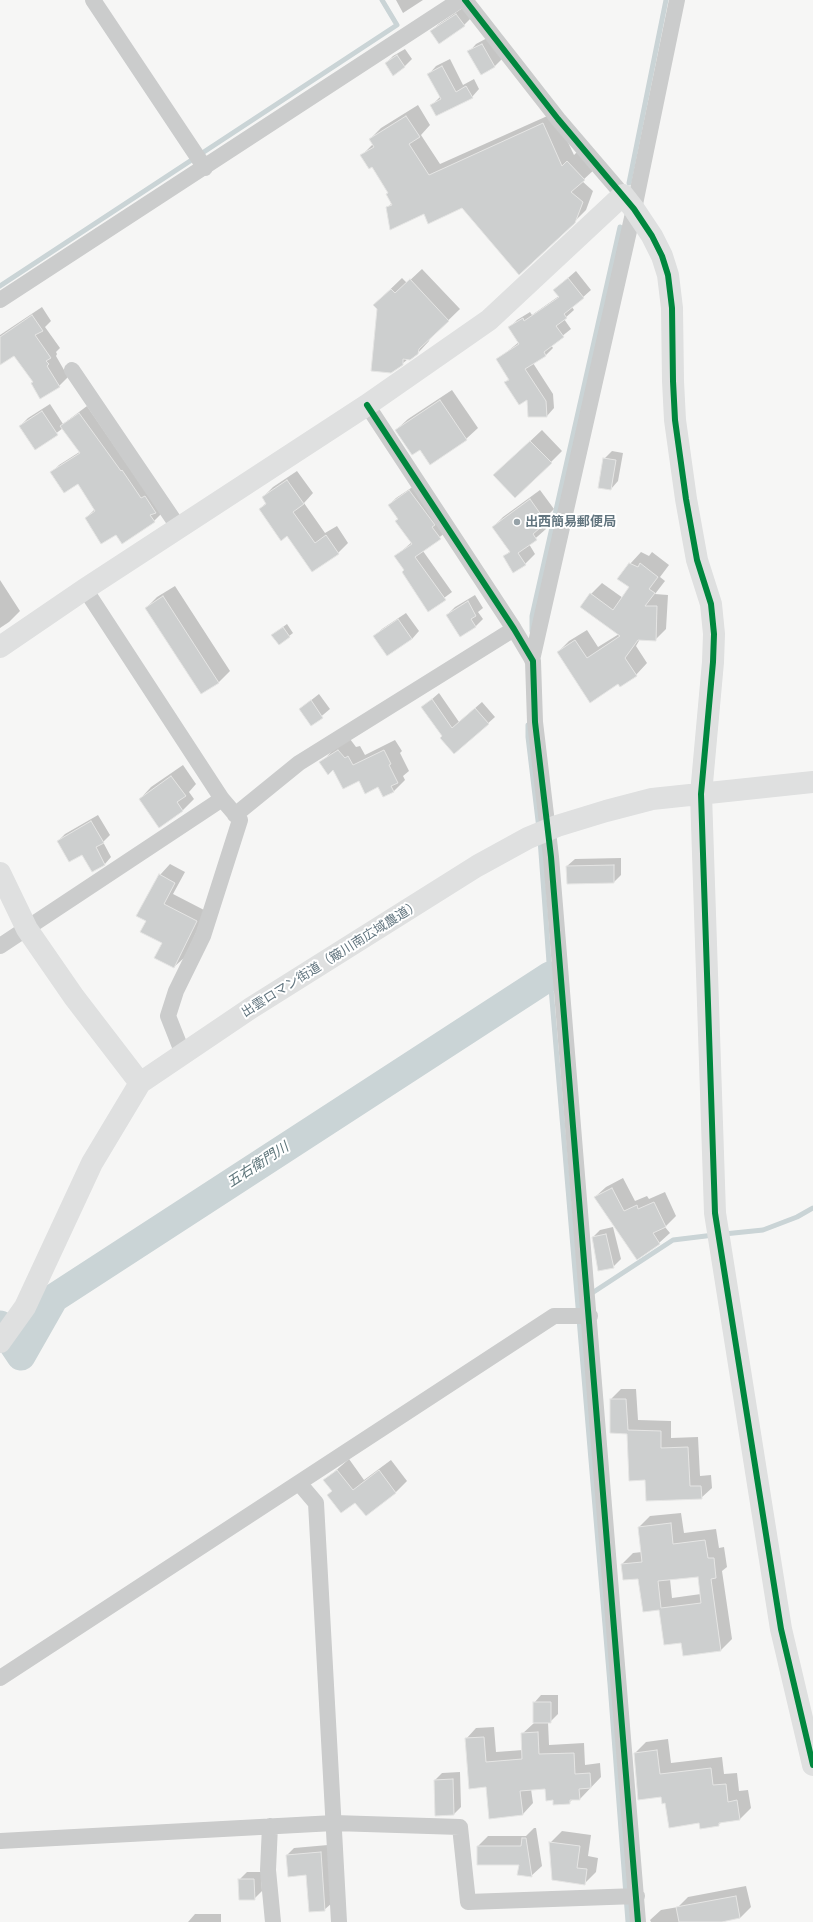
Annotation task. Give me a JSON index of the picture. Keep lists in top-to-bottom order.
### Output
{
  "streets": {
    "street": ["出雲ロマン街道（簸川南広域農道）"]
  },
  "water": ["五右衛門川"],
  "places": ["出西簡易郵便局"]
}
